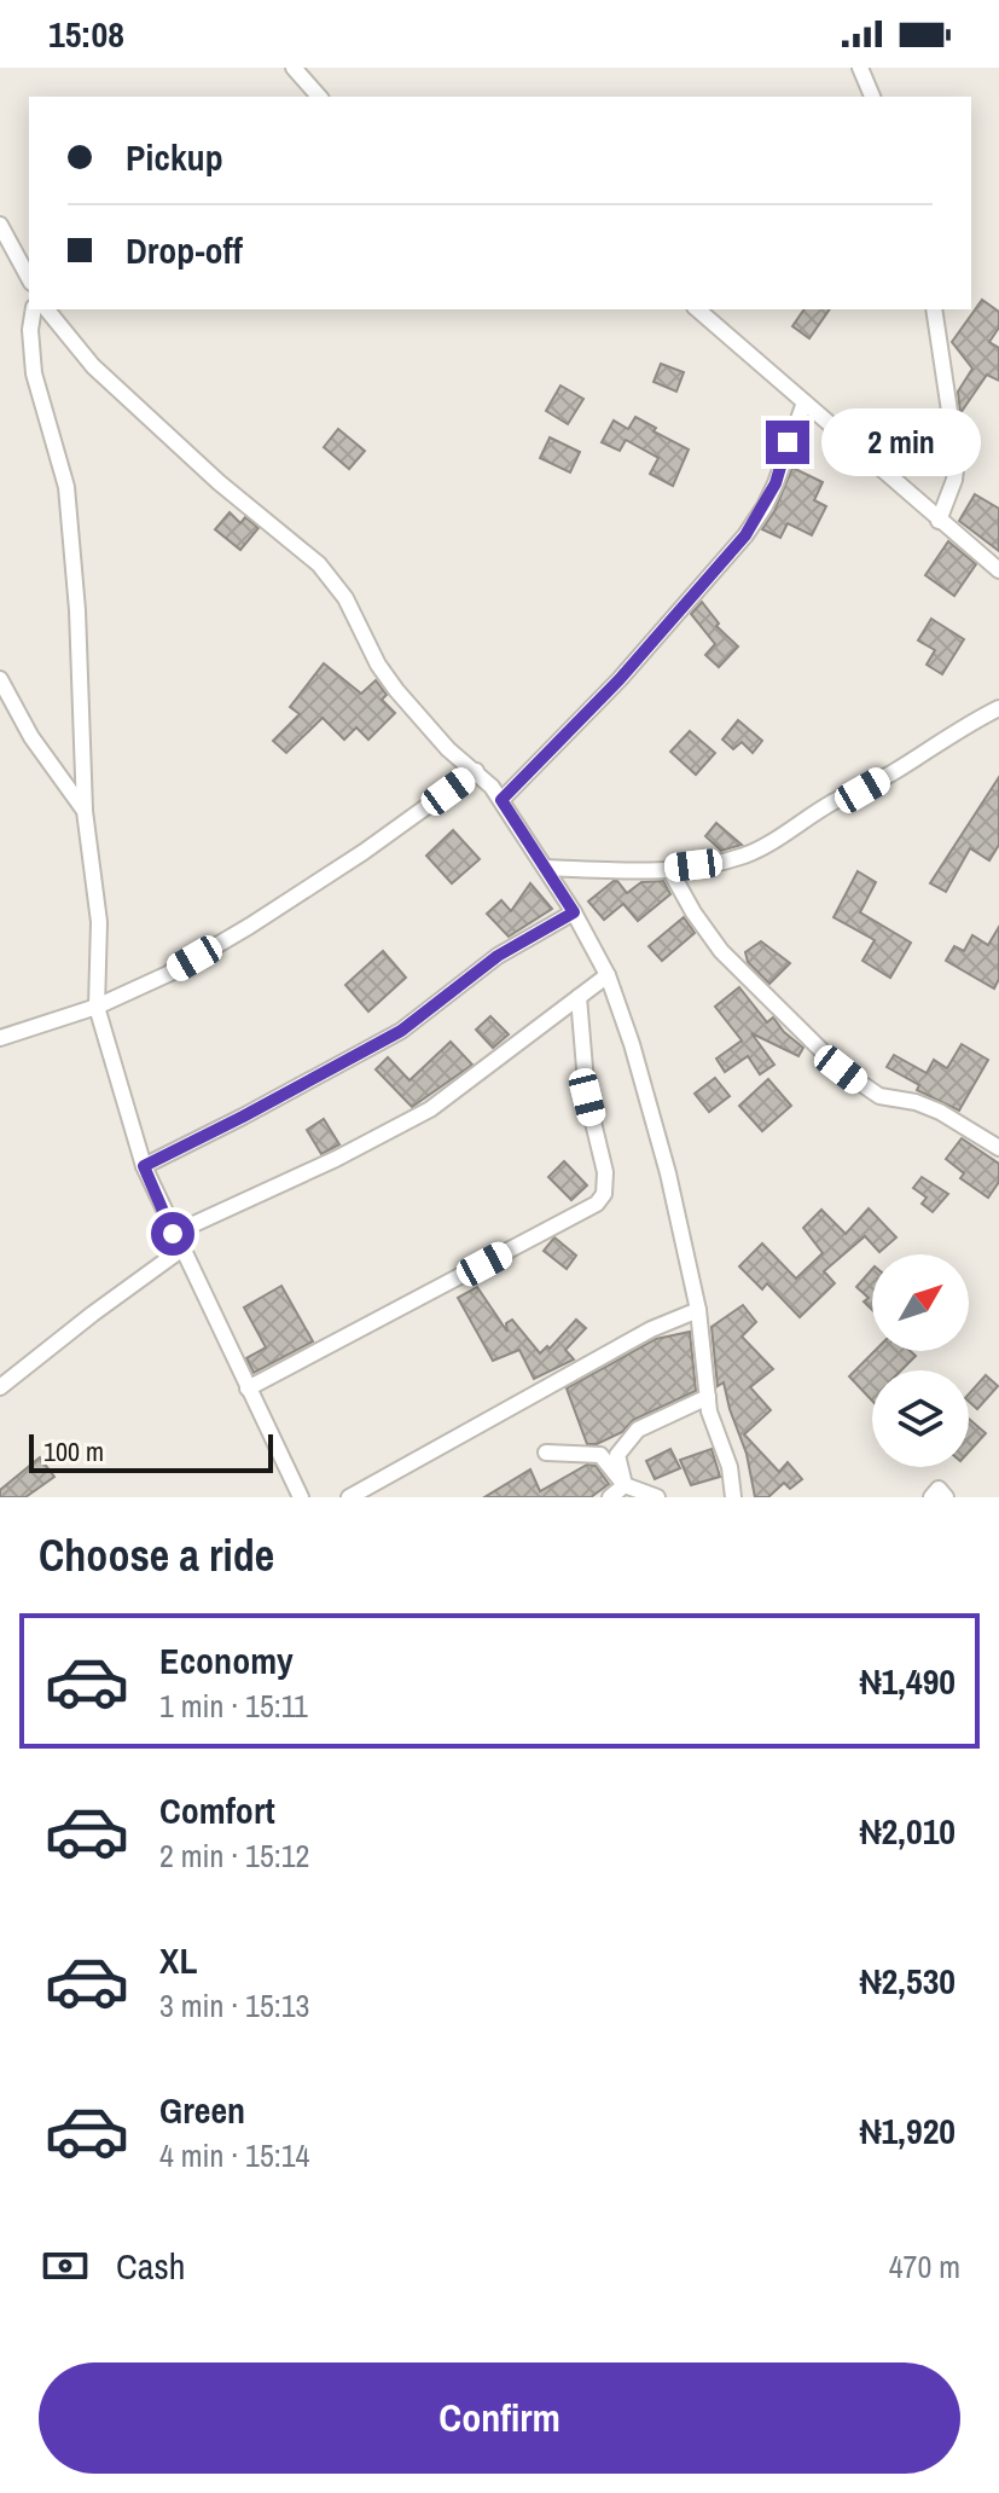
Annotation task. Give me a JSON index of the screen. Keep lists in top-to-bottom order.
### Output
{
  "scale_bar": "100 m",
  "north": "top right",
  "page": {
    "status": "15:08",
    "banner": ["Pickup", "Drop-off"],
    "bubble": "2 min",
    "scale": "100 m",
    "heading": "Choose a ride",
    "list": [
      {
        "name": "Economy",
        "note": "1 min · 15:11",
        "value": "₦1,490"
      },
      {
        "name": "Comfort",
        "note": "2 min · 15:12",
        "value": "₦2,010"
      },
      {
        "name": "XL",
        "note": "3 min · 15:13",
        "value": "₦2,530"
      },
      {
        "name": "Green",
        "note": "4 min · 15:14",
        "value": "₦1,920"
      }
    ],
    "pay": ["Cash", "470 m"],
    "buttons": "Confirm"
  }
}
